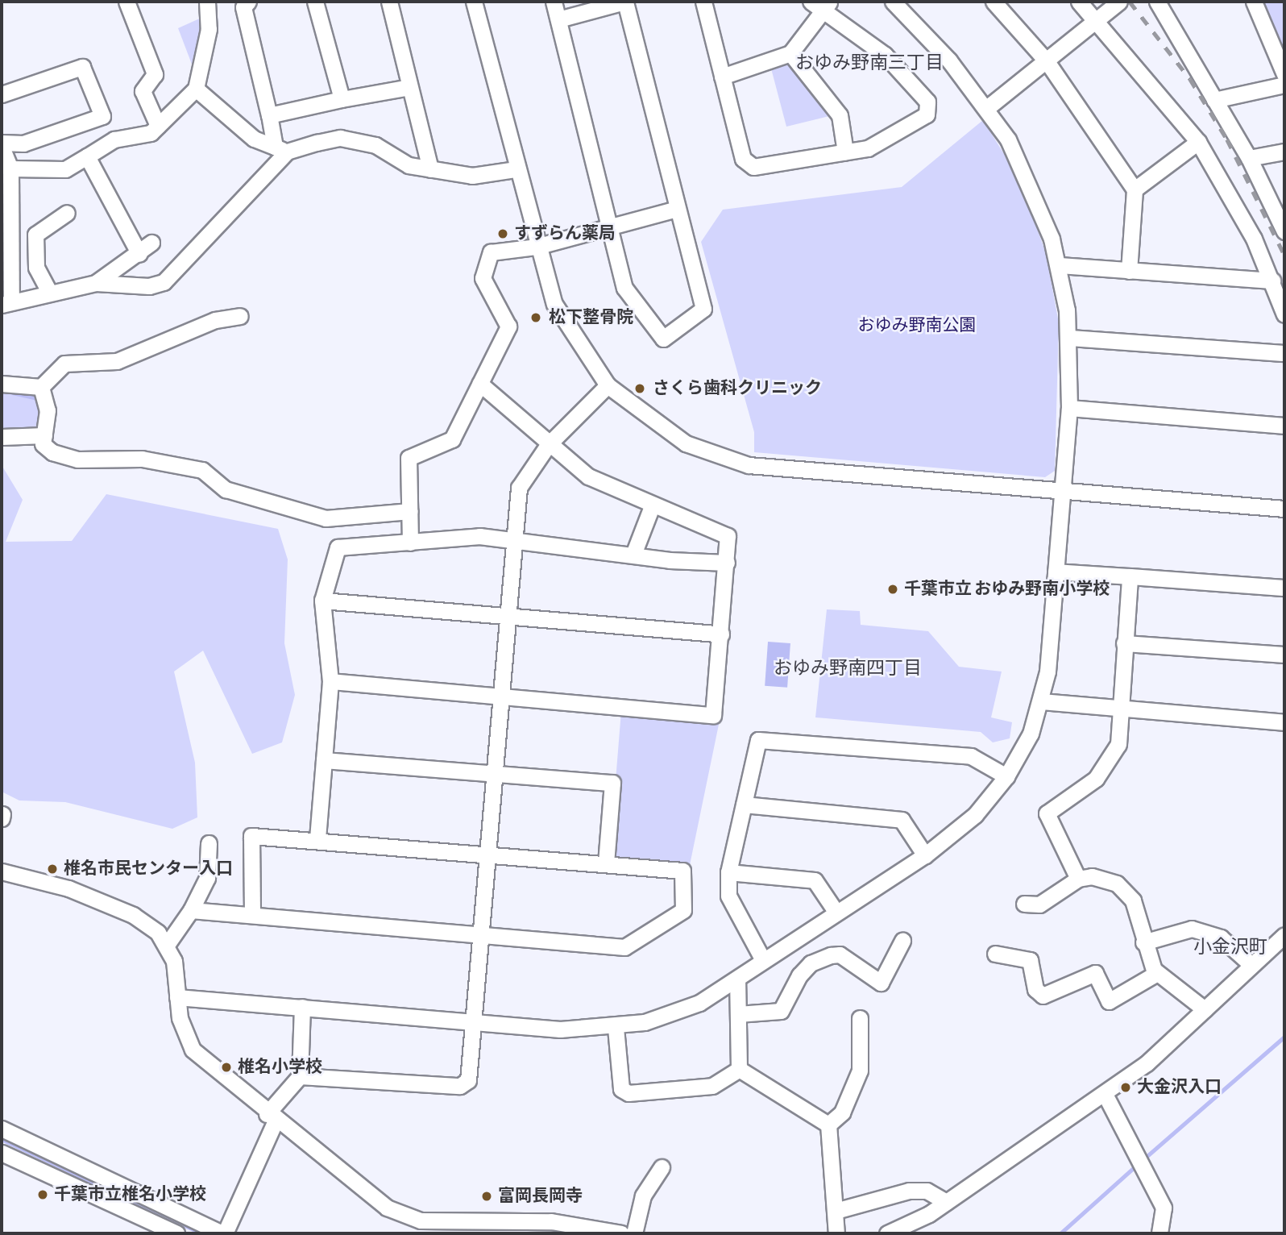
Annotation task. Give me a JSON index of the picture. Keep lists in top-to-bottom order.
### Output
{
  "districts": ["おゆみ野南三丁目", "おゆみ野南四丁目", "小金沢町"],
  "parks": ["おゆみ野南公園"],
  "places": [
    "すずらん薬局",
    "松下整骨院",
    "さくら歯科クリニック",
    "千葉市立 おゆみ野南小学校",
    "椎名市民センター入口",
    "椎名小学校",
    "大金沢入口",
    "千葉市立椎名小学校",
    "富岡長岡寺"
  ]
}
